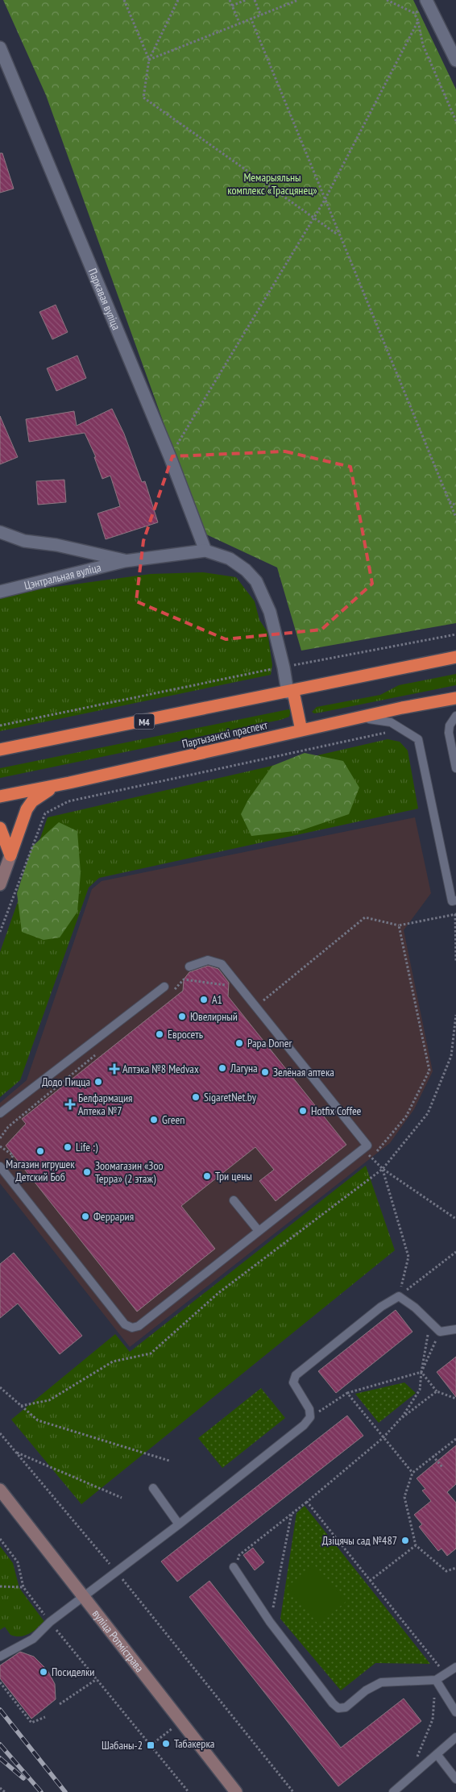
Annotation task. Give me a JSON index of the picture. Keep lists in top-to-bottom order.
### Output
{
  "streets": {
    "highway": ["М4", "Партызанскі праспект"],
    "street": ["Паркавая вуліца", "Цэнтральная вуліца", "вуліца Ротмістрава"]
  },
  "crossings": [
    ["Паркавая вуліца", "Цэнтральная вуліца"]
  ],
  "parks": ["Мемарыяльны комплекс «Трасцянец»"],
  "places": {
    "other": [
      "A1",
      "Ювелирный",
      "Евросеть",
      "Papa Doner",
      "Лагуна",
      "Зелёная аптека",
      "Додо Пицца",
      "SigaretNet.by",
      "Hotfix Coffee",
      "Green",
      "Life :)",
      "Магазин игрушек Детский Боб",
      "Зоомагазин «Зоо Терра» (2 этаж)",
      "Три цены",
      "Феррария",
      "Дзіцячы сад №487",
      "Посиделки",
      "Табакерка"
    ],
    "health": ["Аптэка №8 Medvax", "Белфармация Аптека №7"],
    "transit": ["Шабаны-2"]
  }
}
